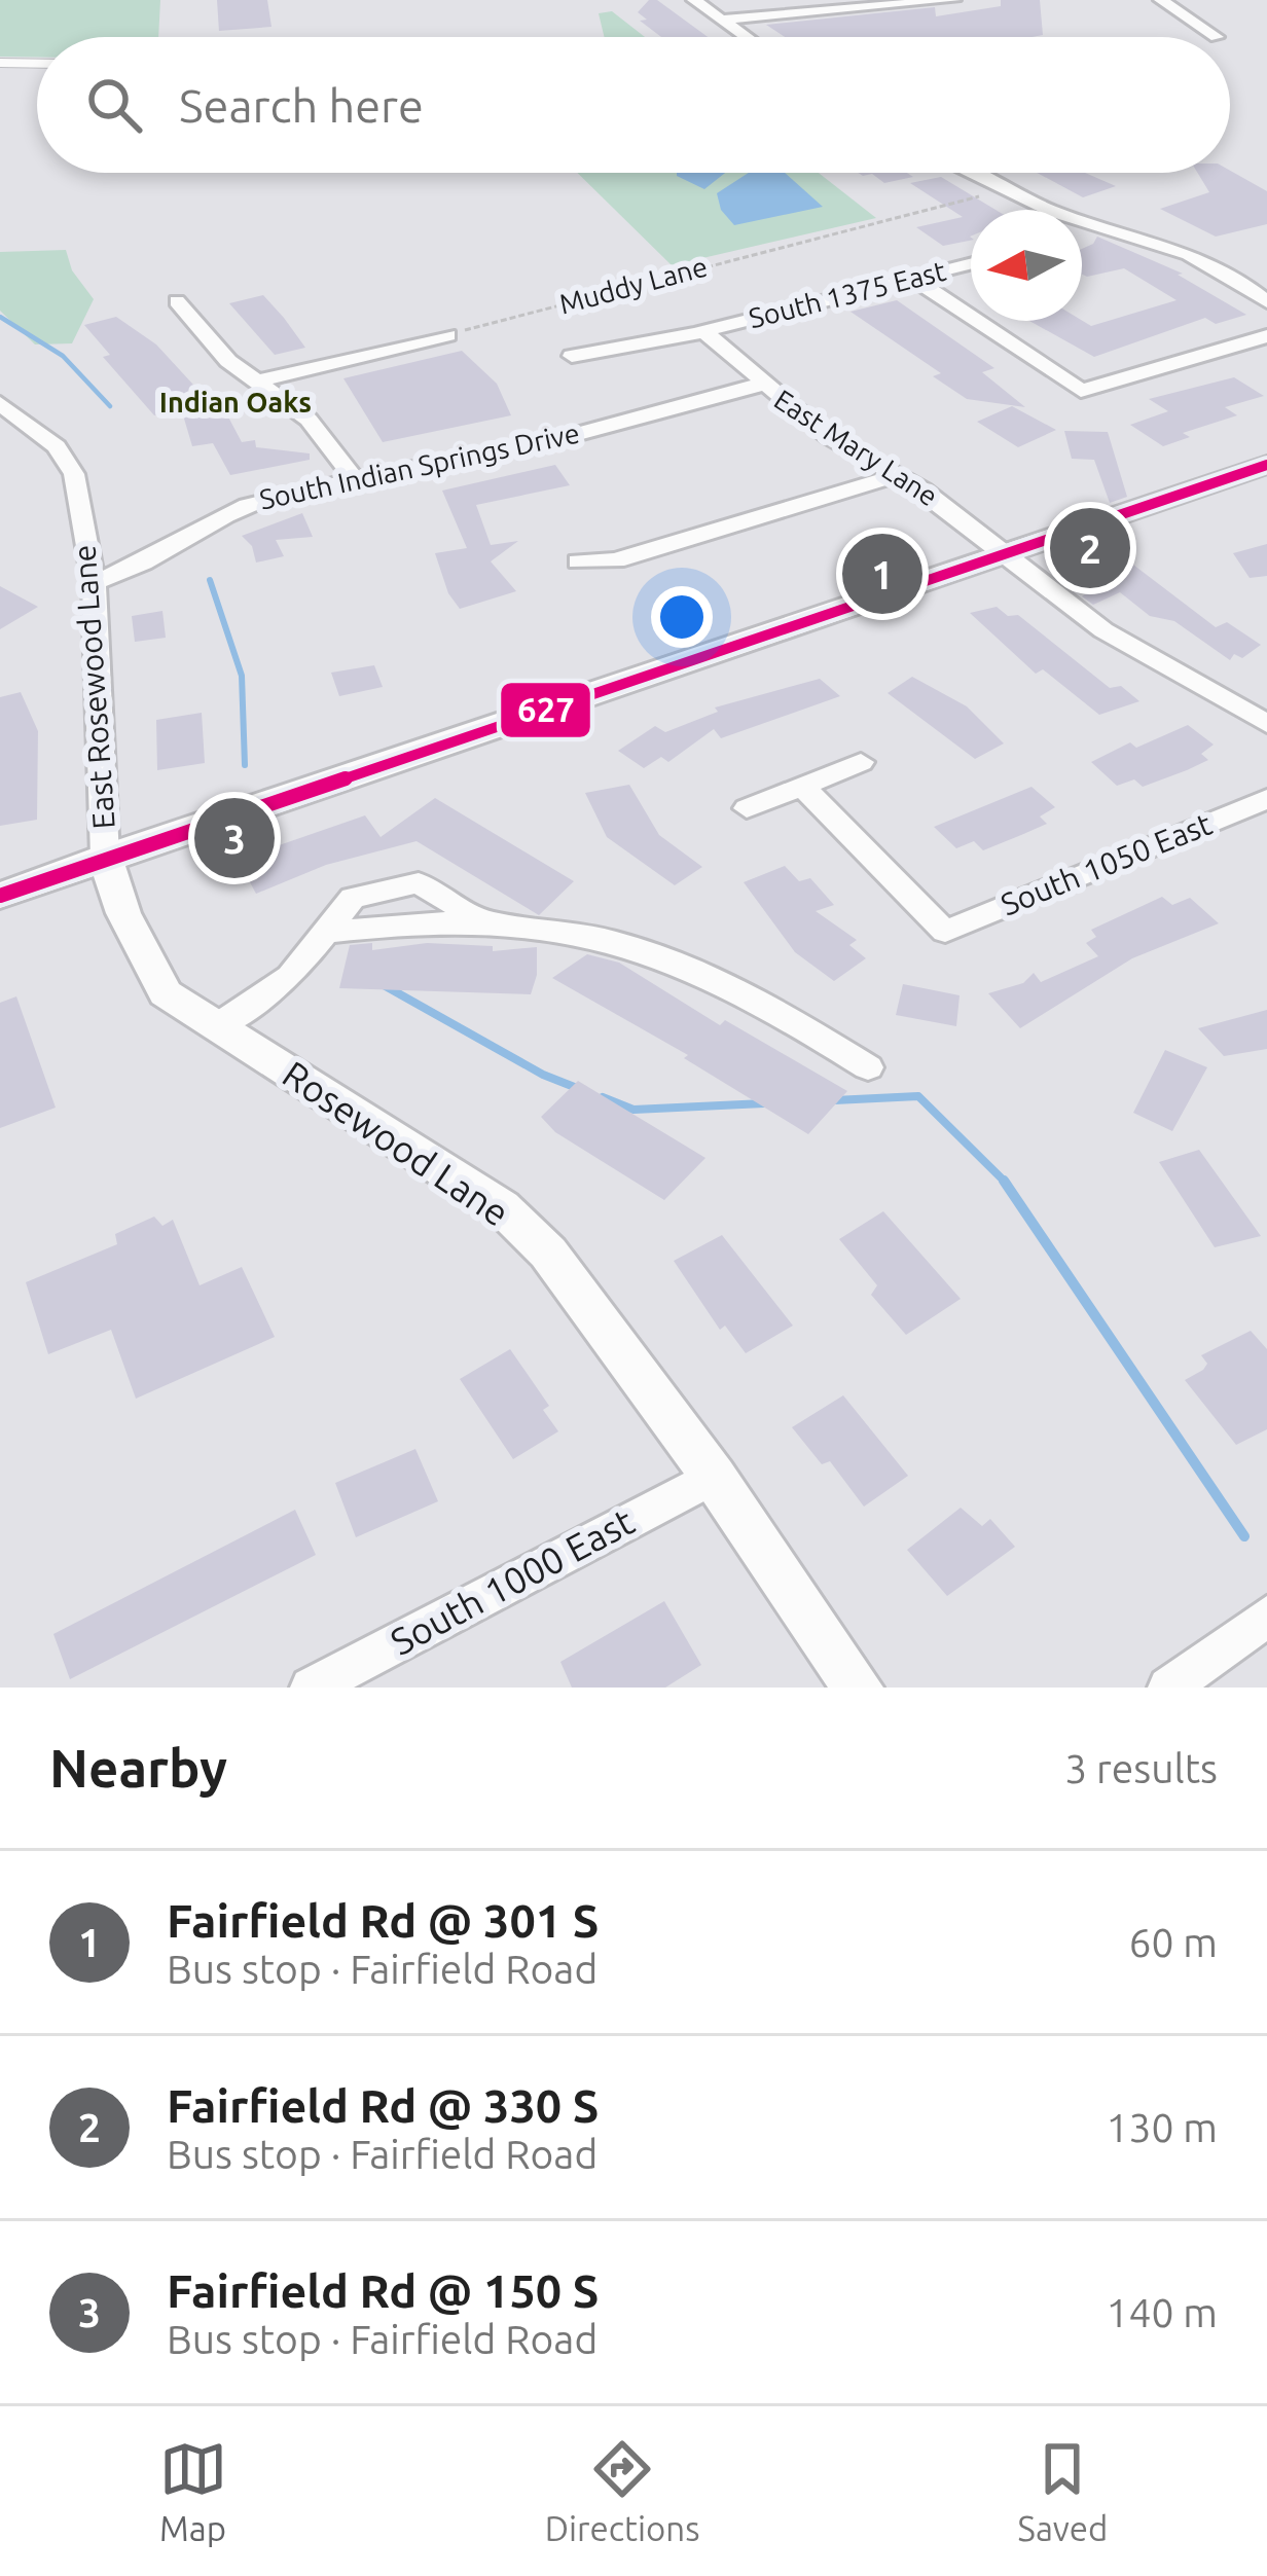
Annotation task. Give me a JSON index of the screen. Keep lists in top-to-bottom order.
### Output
{
  "streets": {
    "street": [
      "South 1375 East",
      "East Mary Lane",
      "South Indian Springs Drive",
      "East Rosewood Lane",
      "South 1050 East",
      "Rosewood Lane",
      "South 1000 East"
    ],
    "path": ["Muddy Lane"]
  },
  "crossings": [
    ["South 1375 East", "East Mary Lane"],
    ["East Mary Lane", "South Indian Springs Drive"],
    ["South Indian Springs Drive", "East Rosewood Lane"],
    ["East Rosewood Lane", "Rosewood Lane"],
    ["Rosewood Lane", "South 1000 East"]
  ],
  "districts": ["Indian Oaks"],
  "lines": ["transit line 627"],
  "north": "left",
  "page": {
    "search": "Search here",
    "pins": ["2", "1", "3"],
    "heading": ["Nearby", "3 results"],
    "list": [
      {
        "mark": "1",
        "name": "Fairfield Rd @ 301 S",
        "note": "Bus stop · Fairfield Road",
        "value": "60 m"
      },
      {
        "mark": "2",
        "name": "Fairfield Rd @ 330 S",
        "note": "Bus stop · Fairfield Road",
        "value": "130 m"
      },
      {
        "mark": "3",
        "name": "Fairfield Rd @ 150 S",
        "note": "Bus stop · Fairfield Road",
        "value": "140 m"
      }
    ],
    "nav": ["Map", "Directions", "Saved"]
  }
}
